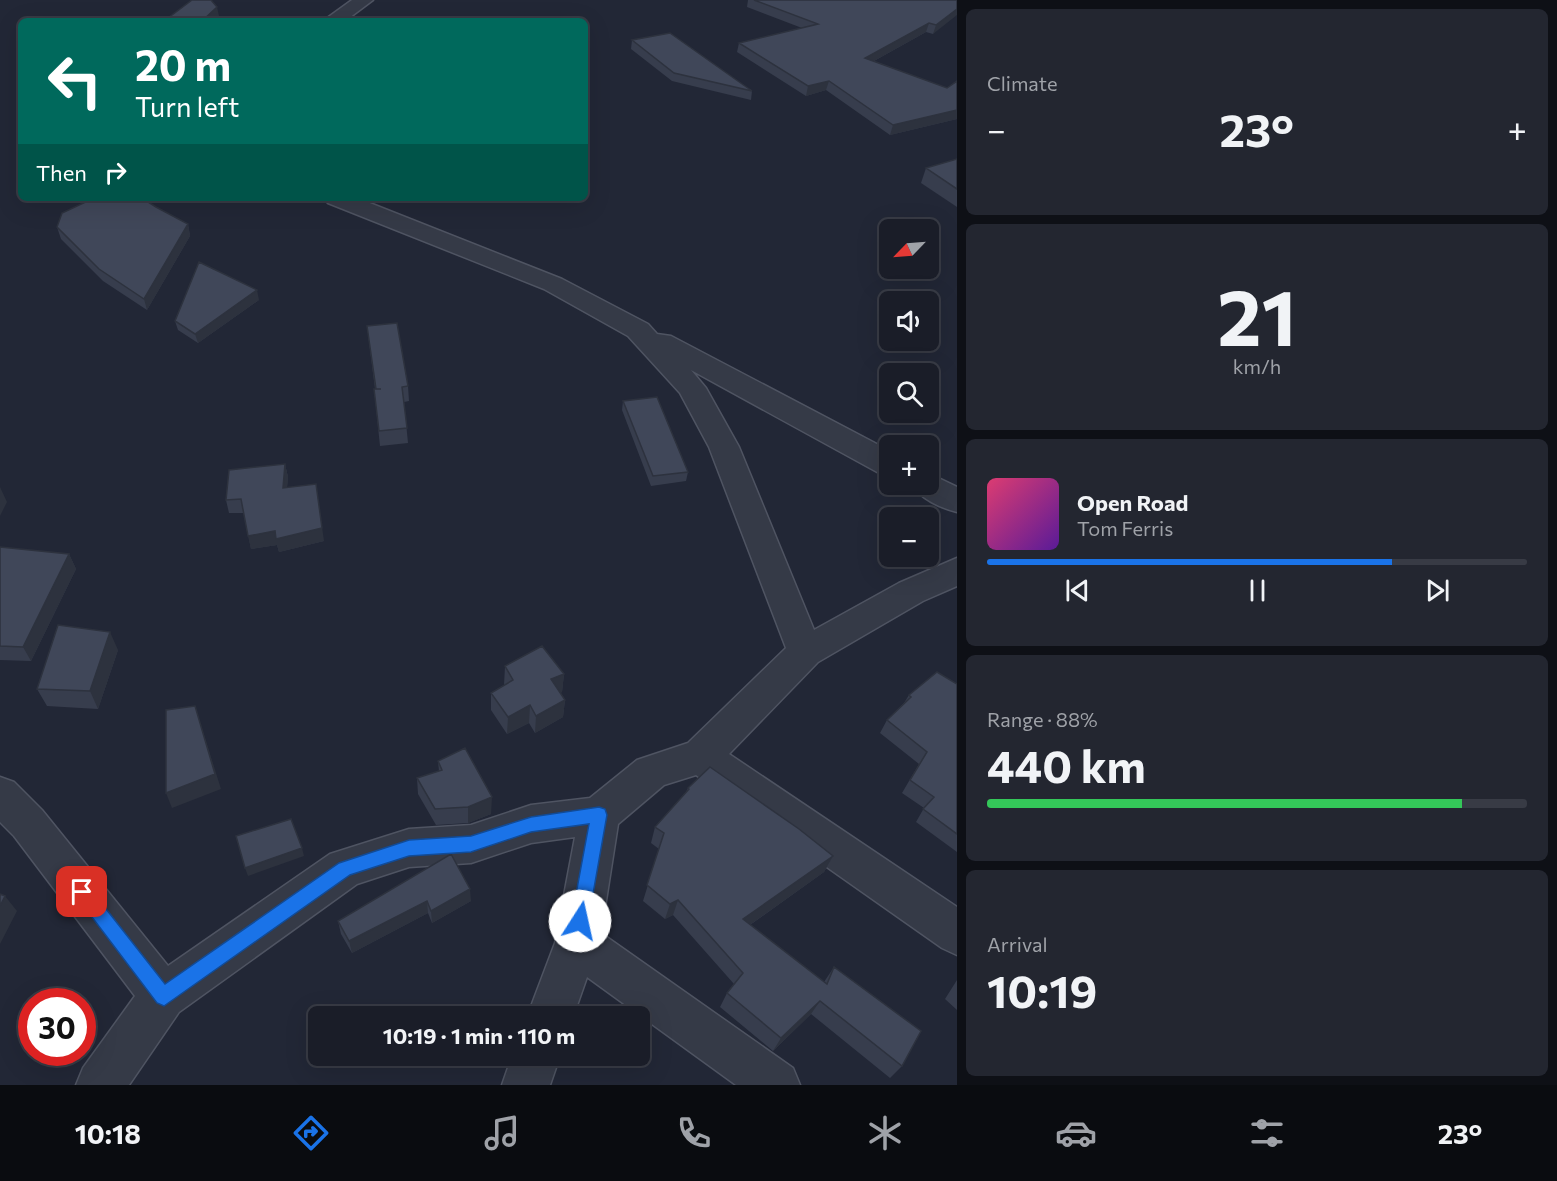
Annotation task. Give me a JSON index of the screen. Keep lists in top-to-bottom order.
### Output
{
  "north": "bottom left",
  "page": {
    "tile": [
      "Climate",
      ["21", "km/h"],
      ["Range · 88%", "440 km"],
      ["Arrival", "10:19"]
    ],
    "turn": ["20 m", "Turn left"],
    "heat": ["−", "23°", "+"],
    "then": "Then",
    "map_buttons": ["+", "−"],
    "song": ["Open Road", "Tom Ferris"],
    "limit": "30",
    "trip": "10:19 · 1 min · 110 m",
    "tabs": ["10:18", "23°"]
  }
}
